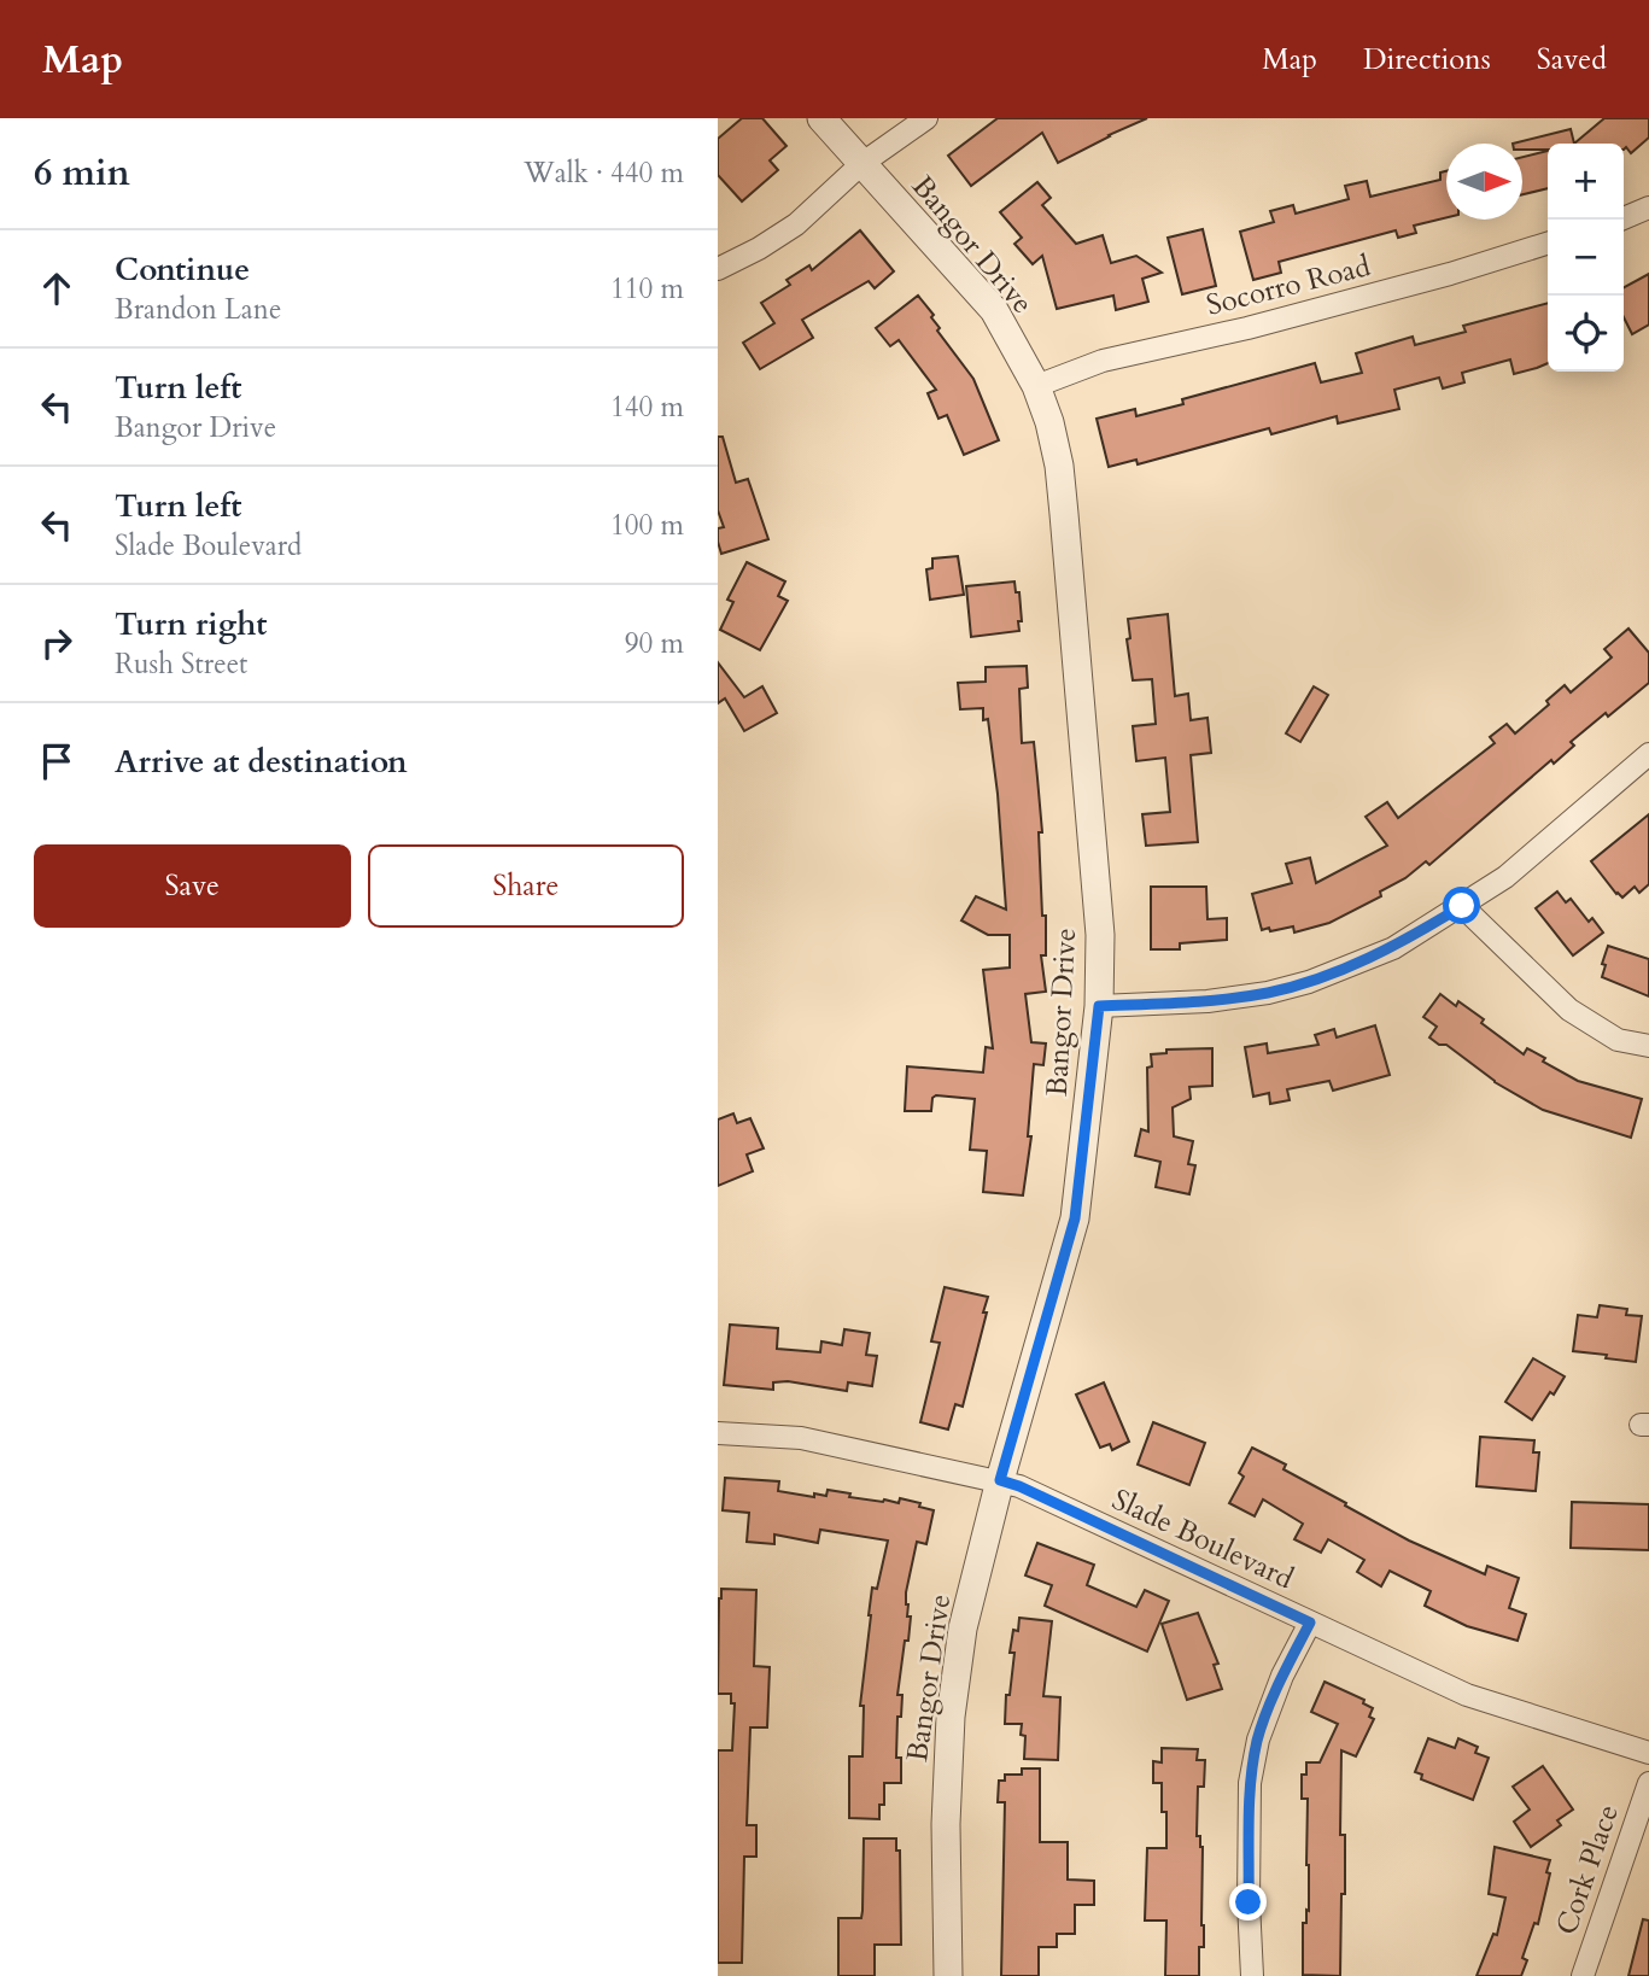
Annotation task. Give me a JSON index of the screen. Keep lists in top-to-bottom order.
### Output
{
  "streets": {
    "street": [
      "Bangor Drive",
      "Socorro Road",
      "Slade Boulevard",
      "Cork Place"
    ]
  },
  "crossings": [
    ["Bangor Drive", "Socorro Road"],
    ["Bangor Drive", "Slade Boulevard"]
  ],
  "north": "right",
  "page": {
    "header": "Map",
    "nav": ["Map", "Directions", "Saved"],
    "heading": ["6 min", "Walk · 440 m"],
    "map_buttons": ["+", "−"],
    "list": [
      ["Continue", "Brandon Lane", "110 m"],
      ["Turn left", "Bangor Drive", "140 m"],
      ["Turn left", "Slade Boulevard", "100 m"],
      ["Turn right", "Rush Street", "90 m"],
      "Arrive at destination"
    ],
    "buttons": ["Save", "Share"]
  }
}
